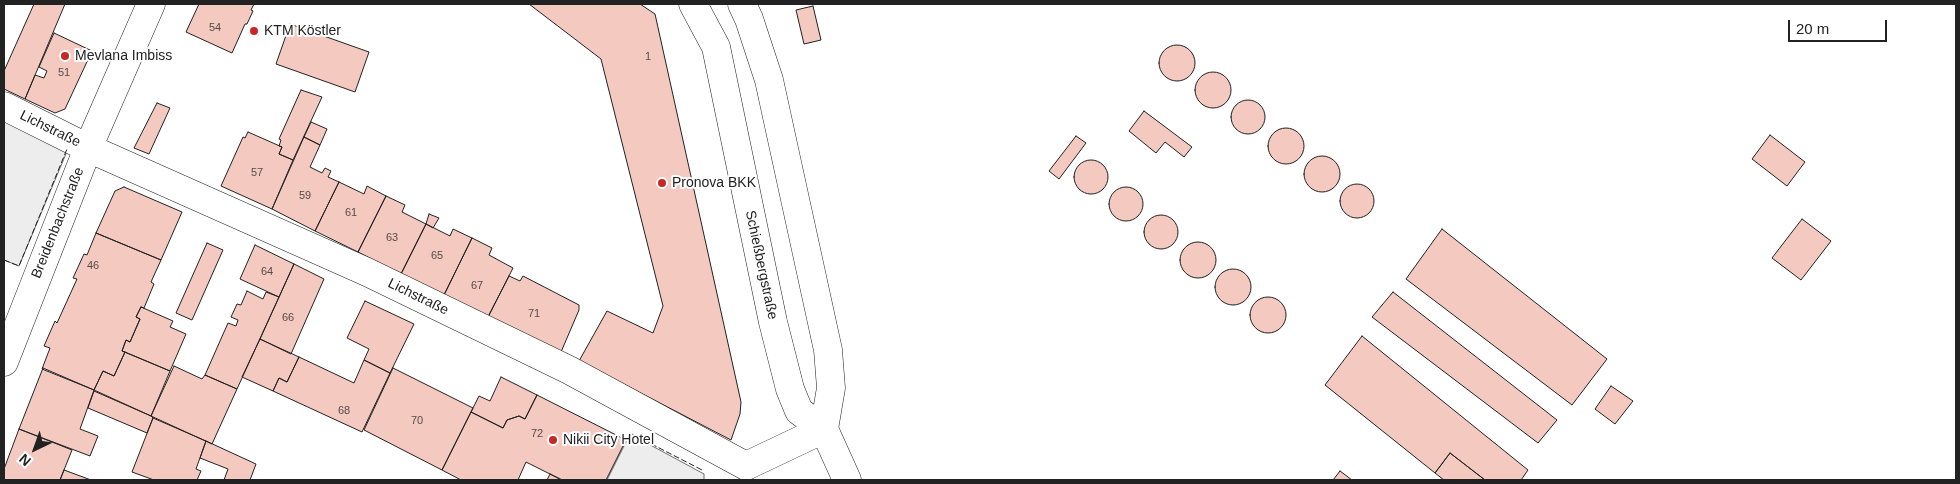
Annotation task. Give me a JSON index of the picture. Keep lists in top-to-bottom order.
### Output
{
  "streets": {
    "street": ["Lichstraße", "Breidenbachstraße", "Schießbergstraße"]
  },
  "crossings": [
    ["Lichstraße", "Breidenbachstraße"],
    ["Lichstraße", "Schießbergstraße"]
  ],
  "places": [
    "KTM Köstler",
    "Mevlana Imbiss",
    "Pronova BKK",
    "Nikii City Hotel"
  ],
  "house_numbers": [
    "54",
    "1",
    "51",
    "57",
    "59",
    "61",
    "63",
    "65",
    "46",
    "64",
    "67",
    "71",
    "66",
    "68",
    "70",
    "72"
  ],
  "scale_bar": "20 m",
  "north": "bottom left"
}
